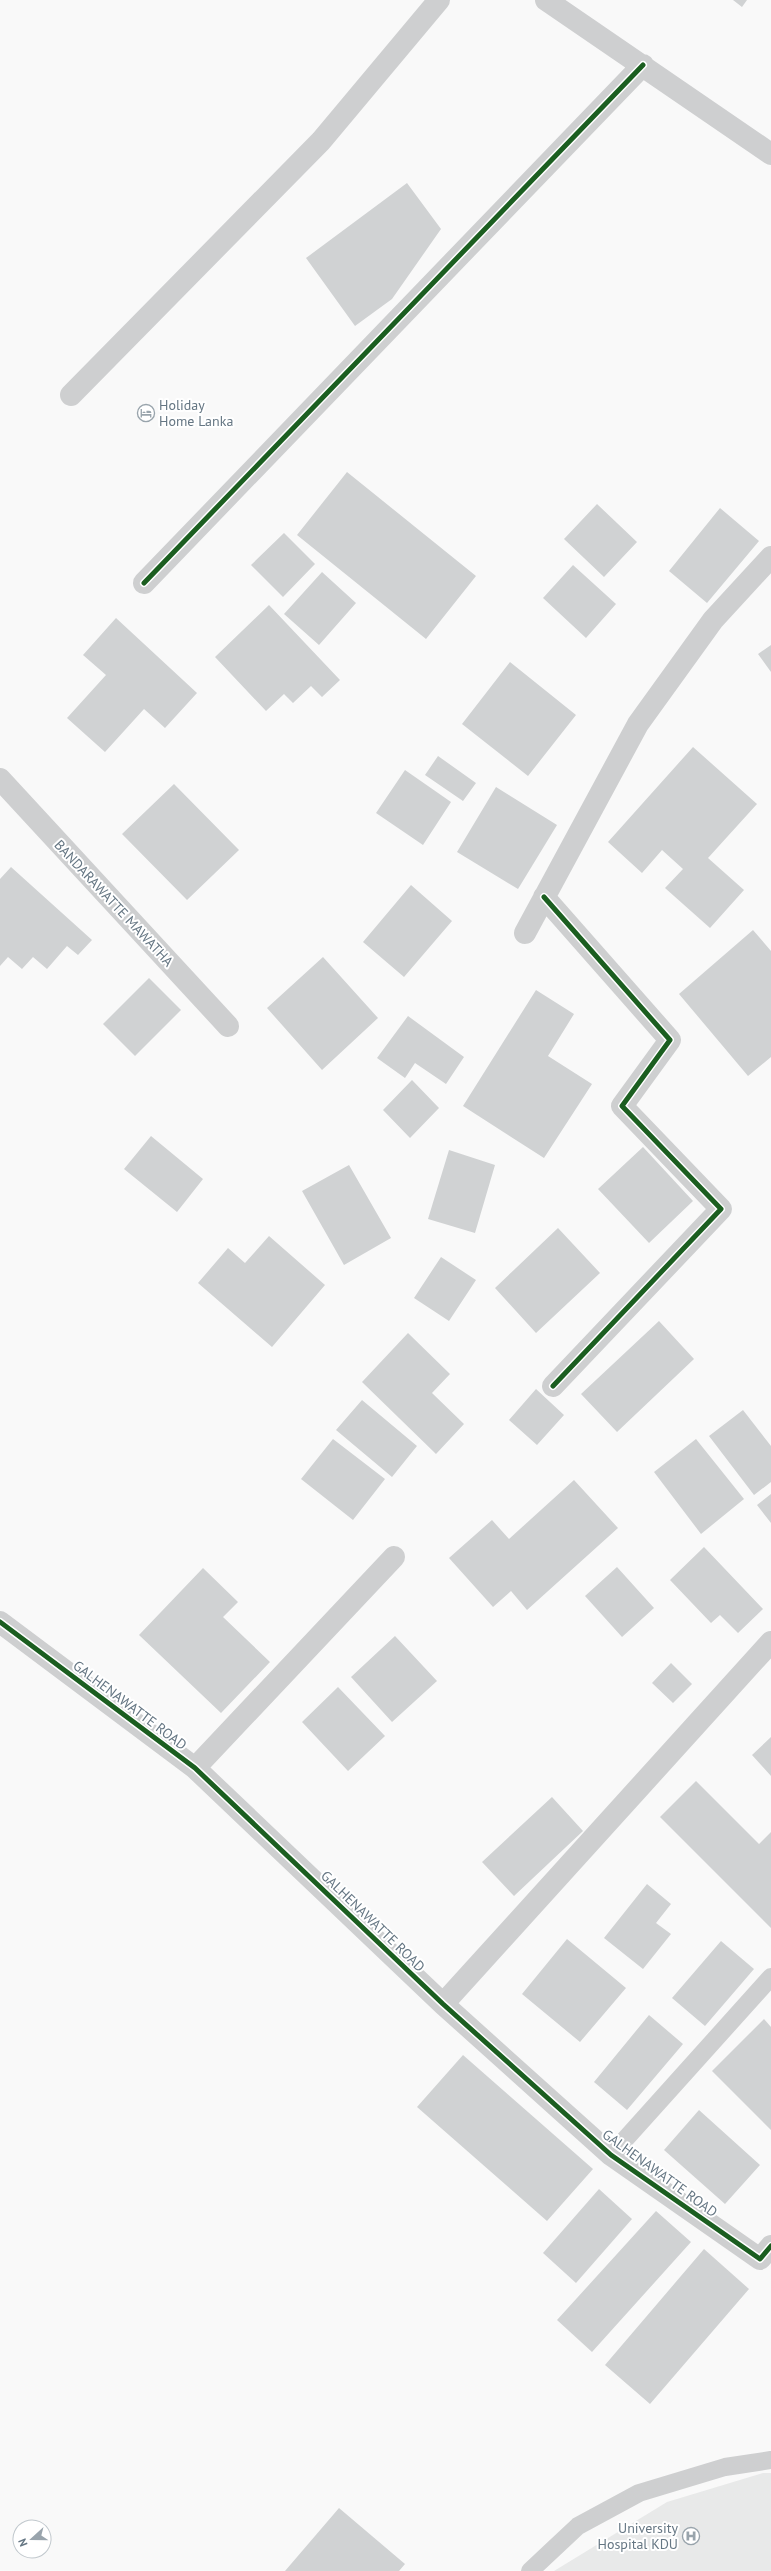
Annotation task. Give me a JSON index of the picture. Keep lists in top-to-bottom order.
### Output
{
  "streets": {
    "street": ["BANDARAWATTE MAWATHA", "GALHENAWATTE ROAD"]
  },
  "places": {
    "hotel": ["Holiday Home Lanka"],
    "hospital": ["University Hospital KDU"]
  },
  "north": "left"
}
